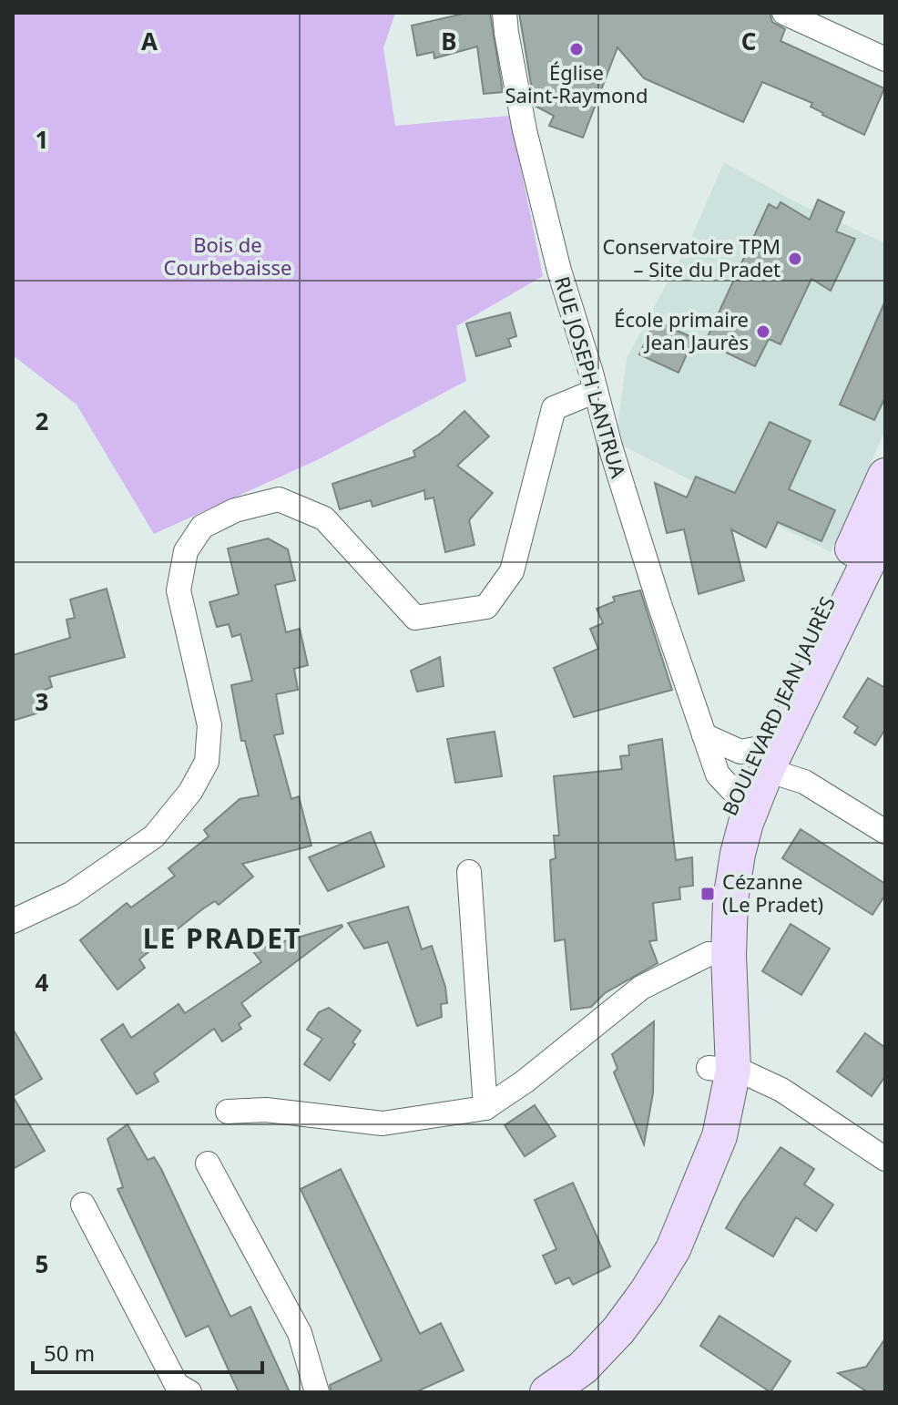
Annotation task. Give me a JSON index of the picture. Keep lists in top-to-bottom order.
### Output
{
  "streets": {
    "street": ["RUE JOSEPH LANTRUA", "BOULEVARD JEAN JAURÈS"]
  },
  "crossings": [
    ["RUE JOSEPH LANTRUA", "BOULEVARD JEAN JAURÈS"]
  ],
  "districts": ["LE PRADET"],
  "parks": ["Bois de Courbebaisse"],
  "places": {
    "other": ["Église Saint-Raymond", "Conservatoire TPM – Site du Pradet", "École primaire Jean Jaurès"],
    "transit": ["Cézanne (Le Pradet)"]
  },
  "scale_bar": "50 m",
  "grid": {
    "columns": ["A", "B", "C"],
    "rows": [
      "1",
      "2",
      "3",
      "4",
      "5"
    ]
  }
}
